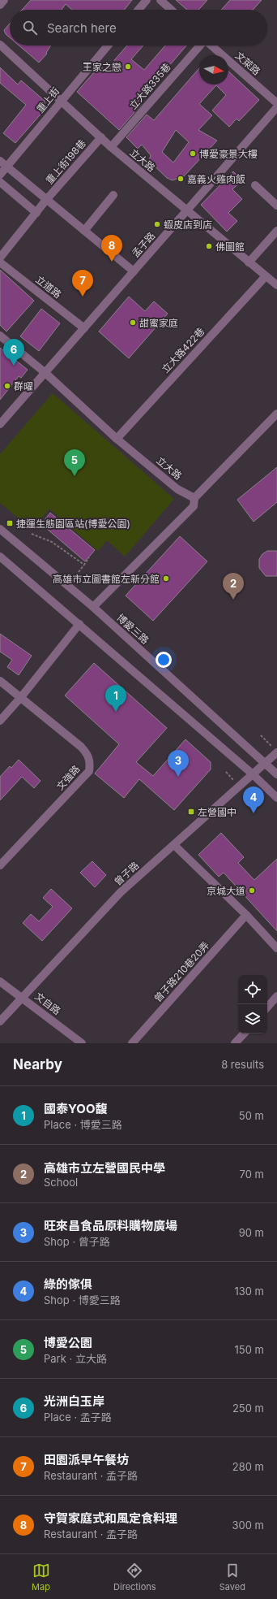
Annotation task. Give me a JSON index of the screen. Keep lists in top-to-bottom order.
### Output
{
  "streets": {
    "street": [
      "文萊路",
      "立大路335巷",
      "重上街",
      "立大路",
      "重上街198巷",
      "孟子路",
      "立道路",
      "立大路422巷",
      "博愛三路",
      "文強路",
      "曾子路",
      "曾子路210巷20弄",
      "文自路"
    ]
  },
  "crossings": [
    ["立大路335巷", "立大路"],
    ["重上街", "立大路"],
    ["立大路", "重上街198巷"],
    ["立大路", "孟子路"],
    ["立大路", "立大路422巷"],
    ["孟子路", "立道路"],
    ["博愛三路", "曾子路"],
    ["曾子路", "文自路"]
  ],
  "places": {
    "other": [
      "王家之戀",
      "博愛豪景大樓",
      "嘉義火雞肉飯",
      "蝦皮店到店",
      "佛圖館",
      "甜蜜家庭",
      "群曜",
      "高雄市立圖書館左新分館",
      "京城大道"
    ],
    "transit": ["捷運生態園區站(博愛公園)", "左營國中"]
  },
  "north": "right",
  "page": {
    "search": "Search here",
    "pins": [
      "8",
      "7",
      "6",
      "5",
      "2",
      "1",
      "3",
      "4"
    ],
    "heading": ["Nearby", "8 results"],
    "list": [
      {
        "mark": "1",
        "name": "國泰YOO馥",
        "note": "Place · 博愛三路",
        "value": "50 m"
      },
      {
        "mark": "2",
        "name": "高雄市立左營國民中學",
        "note": "School",
        "value": "70 m"
      },
      {
        "mark": "3",
        "name": "旺來昌食品原料購物廣場",
        "note": "Shop · 曾子路",
        "value": "90 m"
      },
      {
        "mark": "4",
        "name": "綠的傢俱",
        "note": "Shop · 博愛三路",
        "value": "130 m"
      },
      {
        "mark": "5",
        "name": "博愛公園",
        "note": "Park · 立大路",
        "value": "150 m"
      },
      {
        "mark": "6",
        "name": "光洲白玉岸",
        "note": "Place · 孟子路",
        "value": "250 m"
      },
      {
        "mark": "7",
        "name": "田園派早午餐坊",
        "note": "Restaurant · 孟子路",
        "value": "280 m"
      },
      {
        "mark": "8",
        "name": "守賀家庭式和風定食料理",
        "note": "Restaurant · 孟子路",
        "value": "300 m"
      }
    ],
    "nav": ["Map", "Directions", "Saved"]
  }
}
